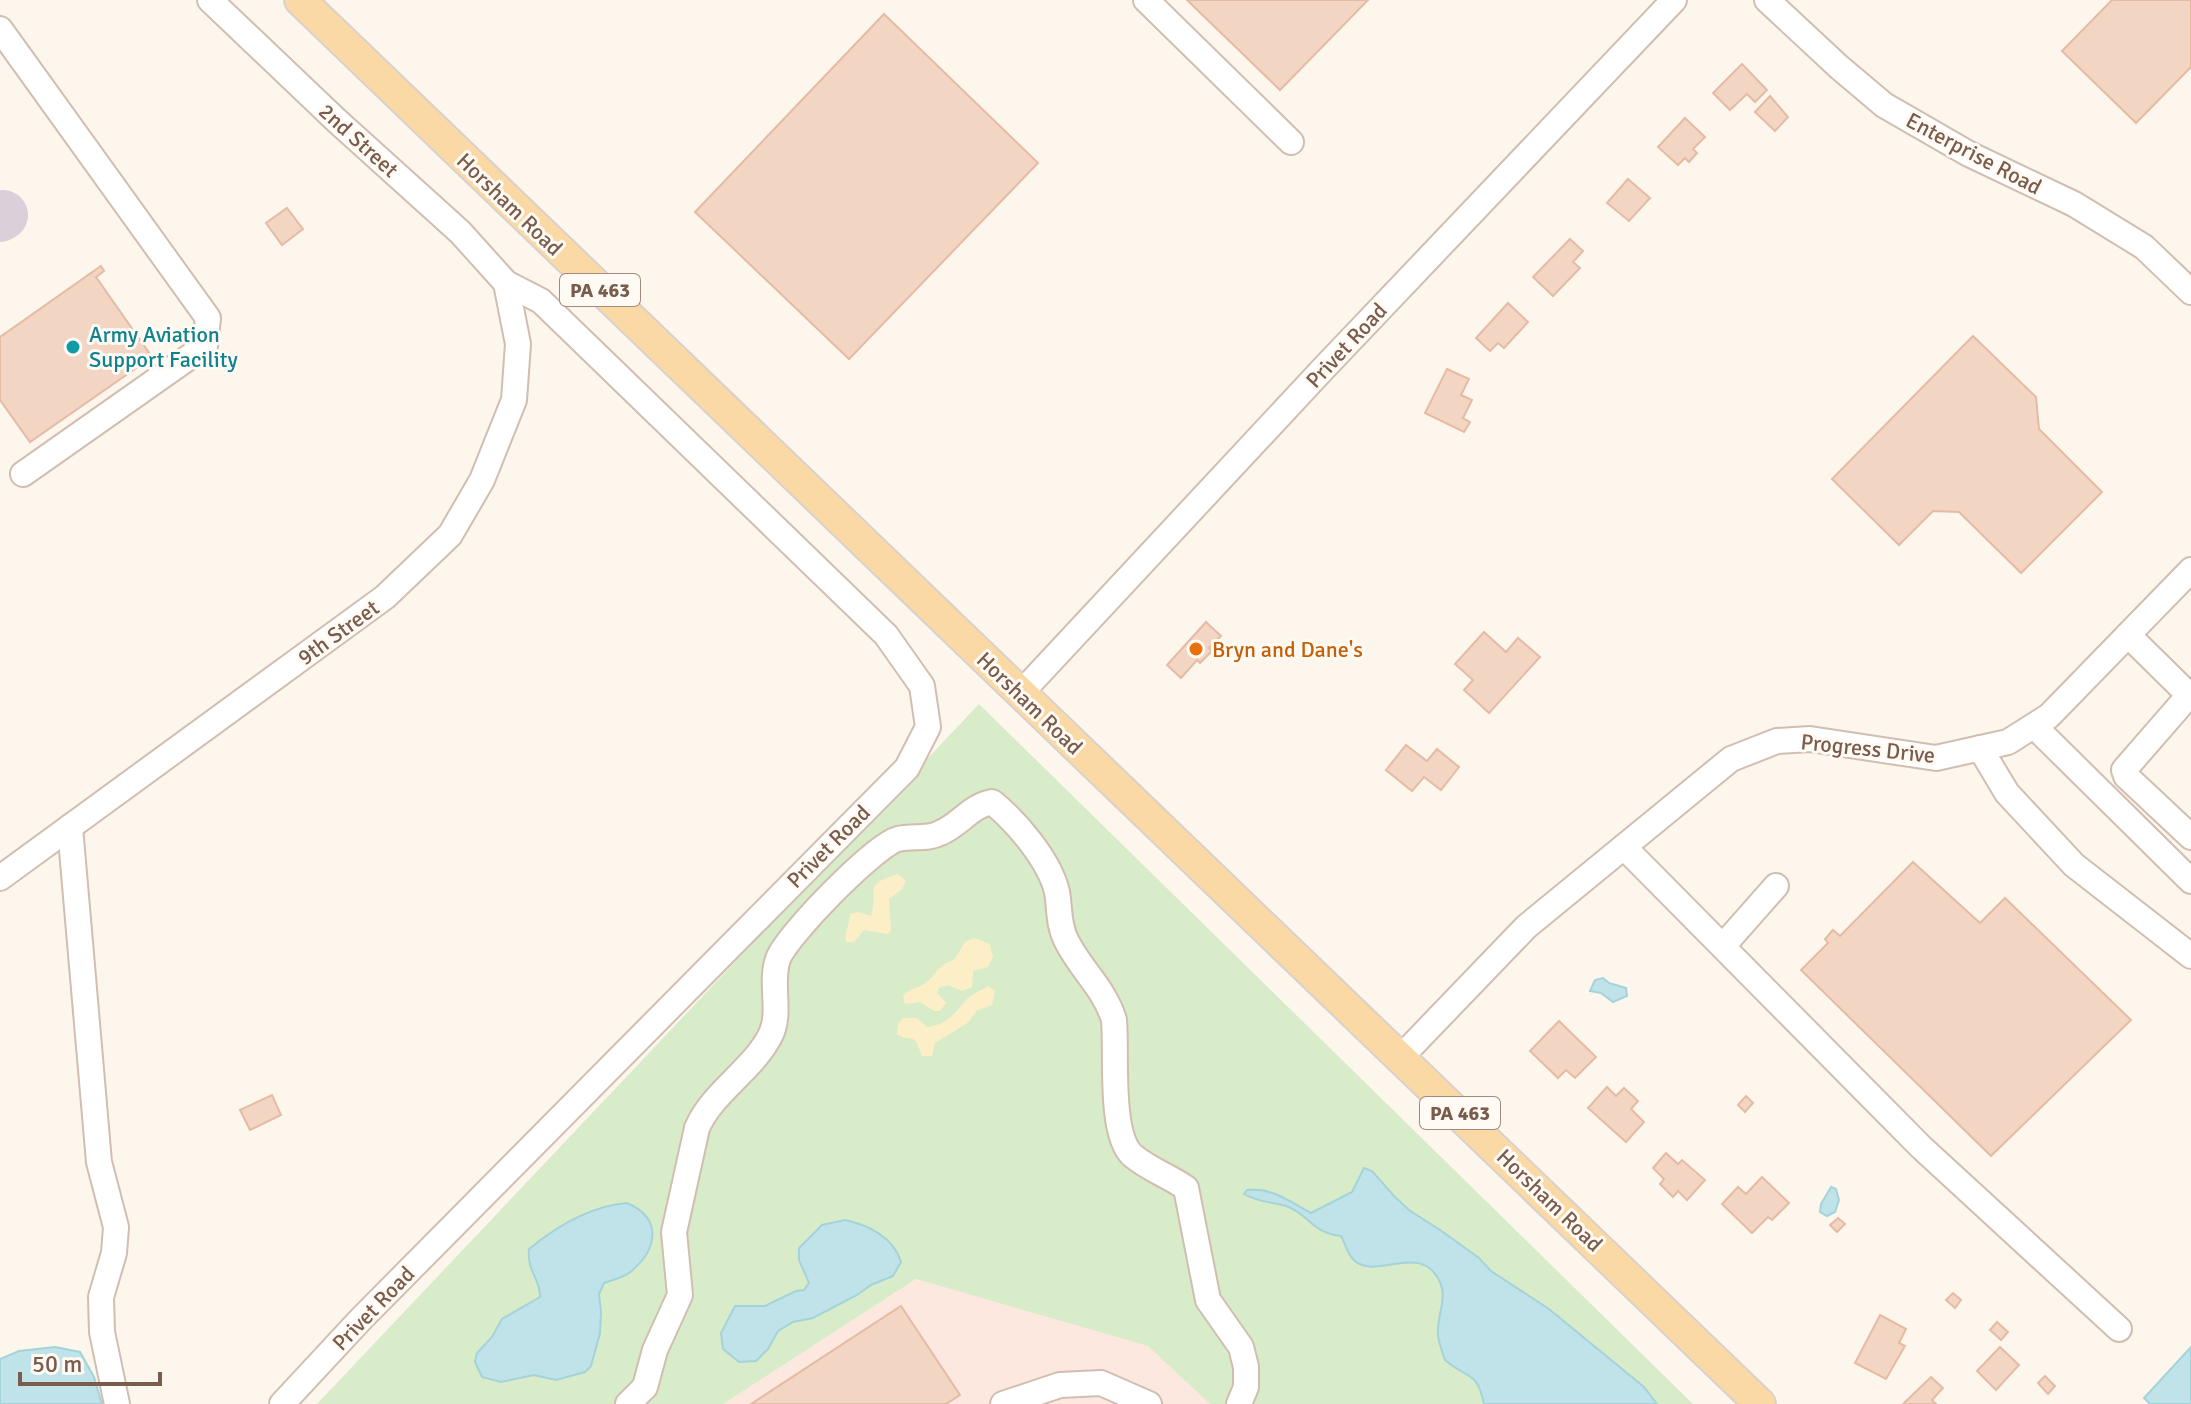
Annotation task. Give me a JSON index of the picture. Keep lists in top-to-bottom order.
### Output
{
  "streets": {
    "main road": ["Horsham Road", "PA 463"],
    "street": [
      "2nd Street",
      "Enterprise Road",
      "Privet Road",
      "9th Street",
      "Progress Drive"
    ]
  },
  "crossings": [
    ["2nd Street", "Privet Road"],
    ["2nd Street", "9th Street"],
    ["Horsham Road", "Privet Road"],
    ["Horsham Road", "Progress Drive"],
    ["Privet Road", "9th Street"]
  ],
  "places": ["Army Aviation Support Facility", "Bryn and Dane's"],
  "scale_bar": "50 m"
}
